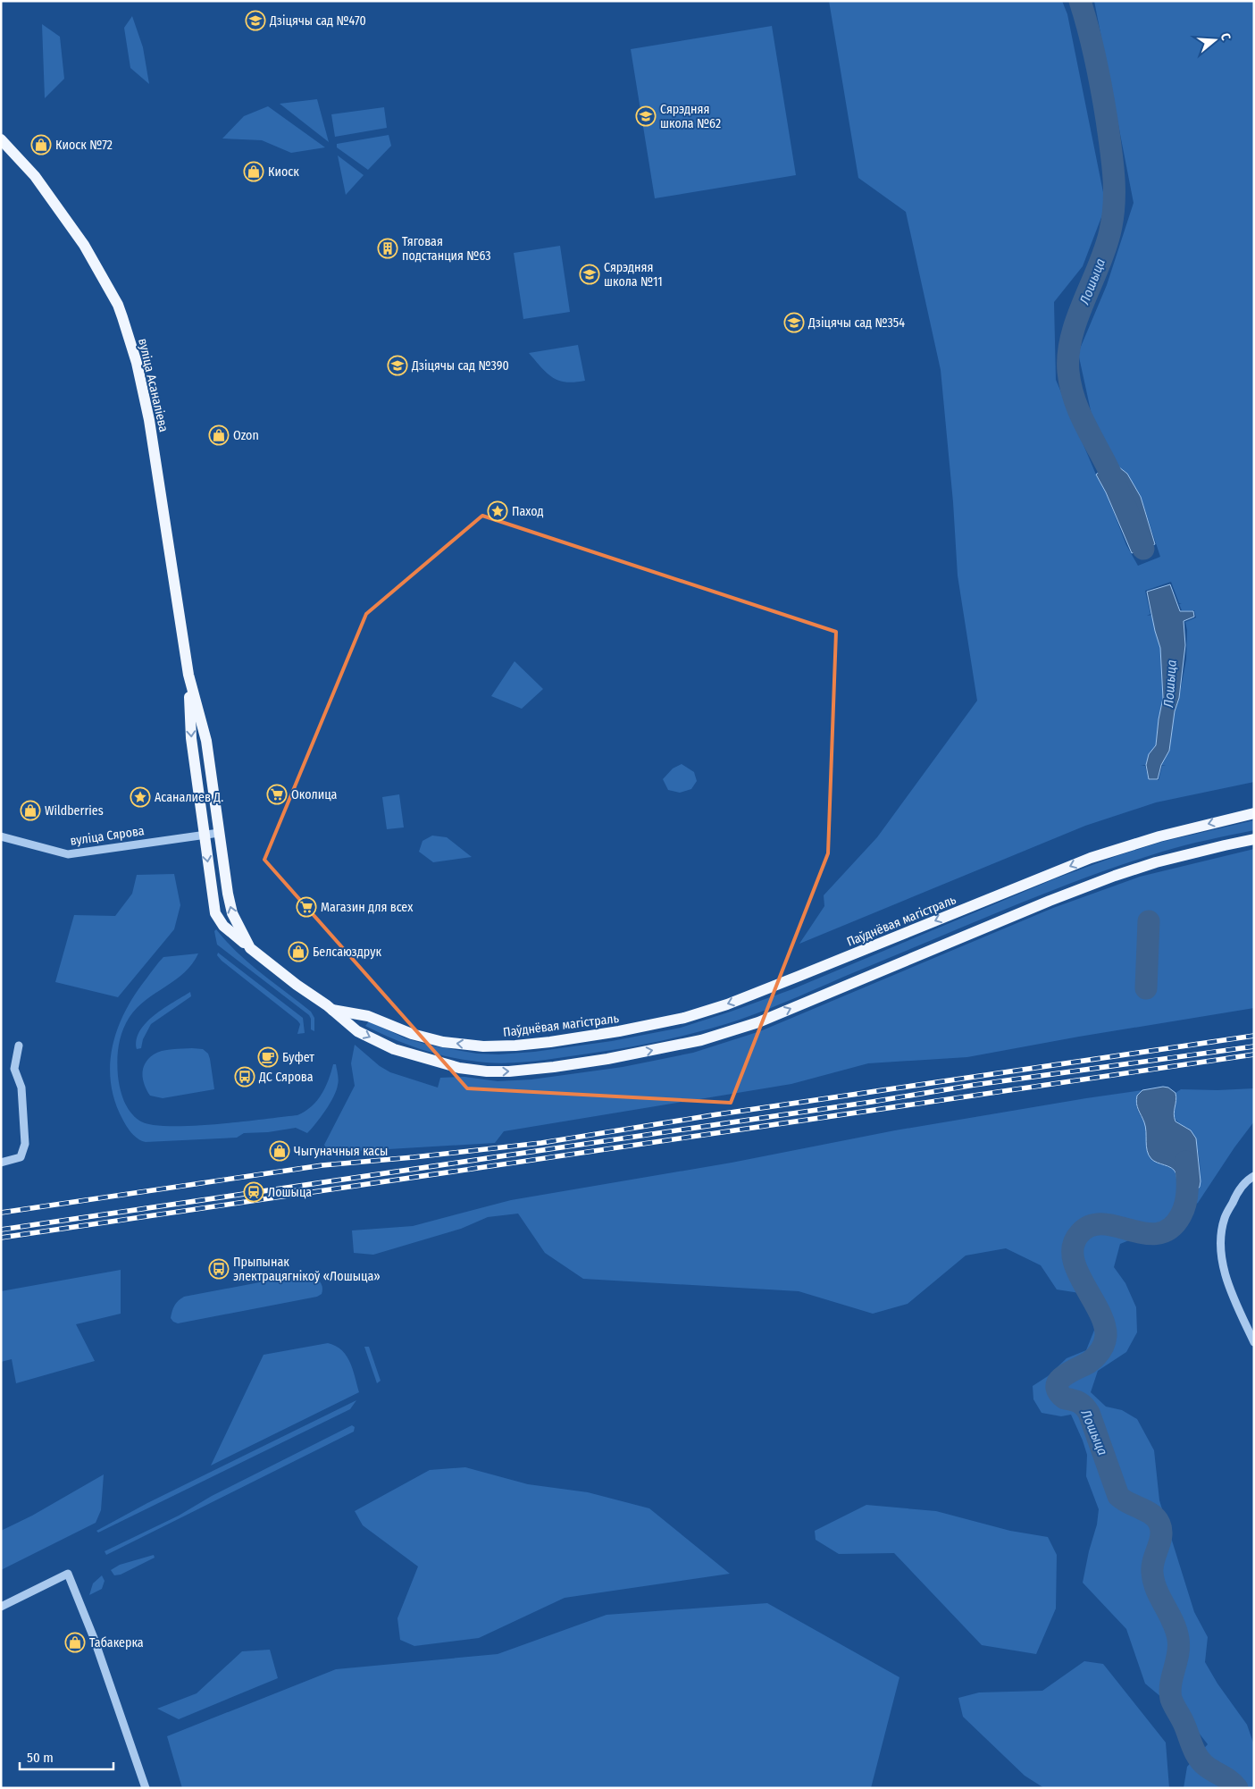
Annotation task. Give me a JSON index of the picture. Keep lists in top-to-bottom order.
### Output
{
  "streets": {
    "main road": ["вуліца Асаналіева", "Паўднёвая магістраль"],
    "street": ["вуліца Сярова"]
  },
  "crossings": [
    ["вуліца Асаналіева", "вуліца Сярова"],
    ["вуліца Асаналіева", "Паўднёвая магістраль"]
  ],
  "water": ["Лошыца"],
  "places": {
    "school or university": [
      "Дзіцячы сад №470",
      "Сярэдняя школа №62",
      "Сярэдняя школа №11",
      "Дзіцячы сад №354",
      "Дзіцячы сад №390"
    ],
    "shop": [
      "Киоск №72",
      "Киоск",
      "Ozon",
      "Wildberries",
      "Белсаюздрук",
      "Чыгуначныя касы",
      "Табакерка"
    ],
    "building": ["Тяговая подстанция №63"],
    "place": ["Паход", "Асаналиев Д."],
    "supermarket": ["Околица", "Магазин для всех"],
    "cafe": ["Буфет"],
    "bus stop": ["ДС Сярова", "Прыпынак электрацягнікоў «Лошыца»"],
    "station": ["Лошыца"]
  },
  "scale_bar": "50 m",
  "north": "right"
}
